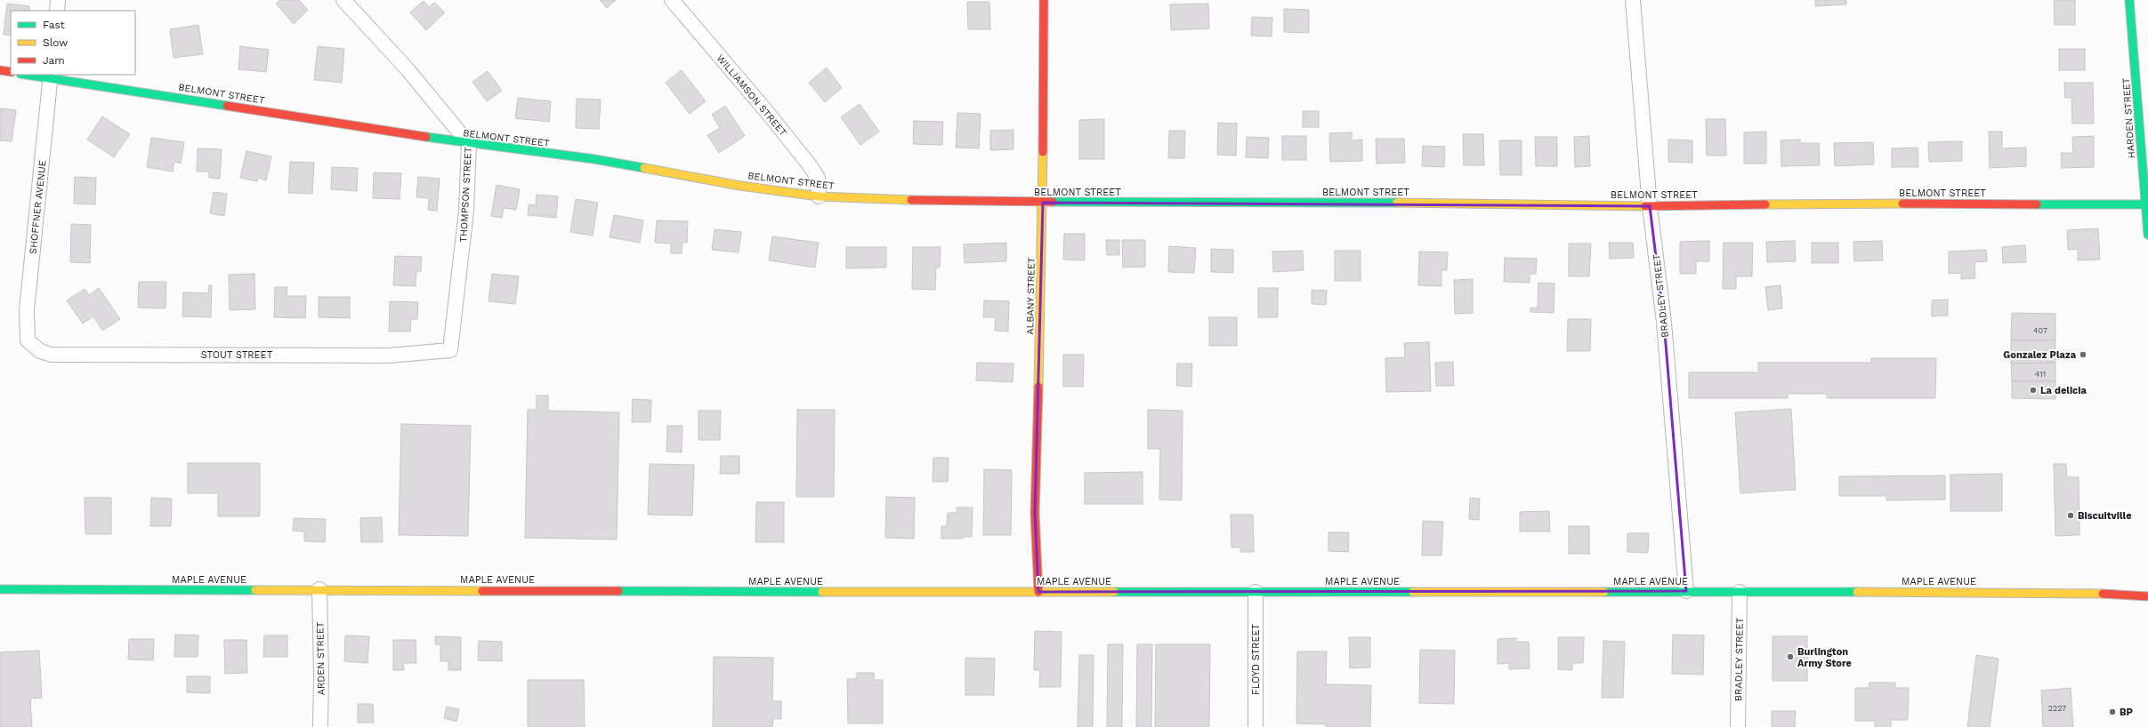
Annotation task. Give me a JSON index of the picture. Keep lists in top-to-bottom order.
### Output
{
  "streets": {
    "street": [
      "BELMONT STREET",
      "WILLIAMSON STREET",
      "HARDEN STREET",
      "THOMPSON STREET",
      "SHOFFNER AVENUE",
      "ALBANY STREET",
      "BRADLEY STREET",
      "STOUT STREET",
      "MAPLE AVENUE",
      "ARDEN STREET",
      "FLOYD STREET"
    ]
  },
  "crossings": [
    ["BELMONT STREET", "WILLIAMSON STREET"],
    ["BELMONT STREET", "HARDEN STREET"],
    ["BELMONT STREET", "THOMPSON STREET"],
    ["BELMONT STREET", "SHOFFNER AVENUE"],
    ["BELMONT STREET", "ALBANY STREET"],
    ["BELMONT STREET", "BRADLEY STREET"],
    ["THOMPSON STREET", "STOUT STREET"],
    ["SHOFFNER AVENUE", "STOUT STREET"],
    ["ALBANY STREET", "MAPLE AVENUE"],
    ["BRADLEY STREET", "MAPLE AVENUE"],
    ["MAPLE AVENUE", "ARDEN STREET"],
    ["MAPLE AVENUE", "FLOYD STREET"]
  ],
  "places": [
    "Gonzalez Plaza",
    "La delicia",
    "Biscuitville",
    "Burlington Army Store",
    "BP"
  ],
  "house_numbers": ["407", "411", "2227"],
  "legend": ["Fast", "Slow", "Jam"]
}
